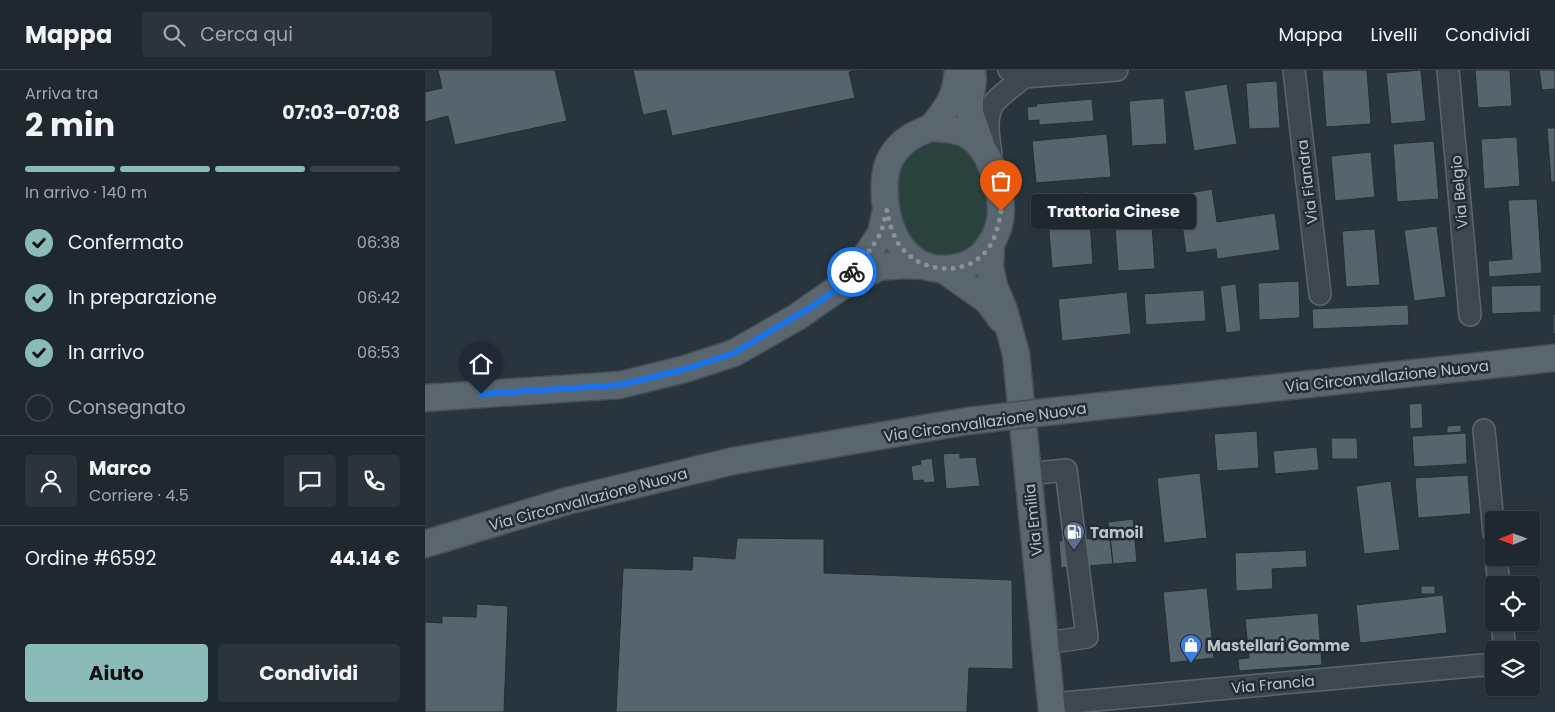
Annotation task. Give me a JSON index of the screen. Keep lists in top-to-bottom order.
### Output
{
  "streets": {
    "main road": ["Via Circonvallazione Nuova", "Via Emilia"],
    "street": ["Via Fiandra", "Via Belgio", "Via Francia"]
  },
  "crossings": [
    ["Via Emilia", "Via Francia"]
  ],
  "places": {
    "other": ["Trattoria Cinese"],
    "fuel station": ["Tamoil"],
    "shop": ["Mastellari Gomme"]
  },
  "north": "left",
  "page": {
    "header": "Mappa",
    "search": "Cerca qui",
    "nav": ["Mappa", "Livelli", "Condividi"],
    "heading": ["2 min", "Arriva tra", "07:03–07:08"],
    "panel": [
      "Marco",
      "Corriere · 4.5",
      "Ordine #6592",
      "44.14 €"
    ],
    "bar": "In arrivo · 140 m",
    "bubble": "Trattoria Cinese",
    "list": [
      ["Confermato", "06:38"],
      ["In preparazione", "06:42"],
      ["In arrivo", "06:53"],
      "Consegnato"
    ],
    "buttons": ["Aiuto", "Condividi"]
  }
}
